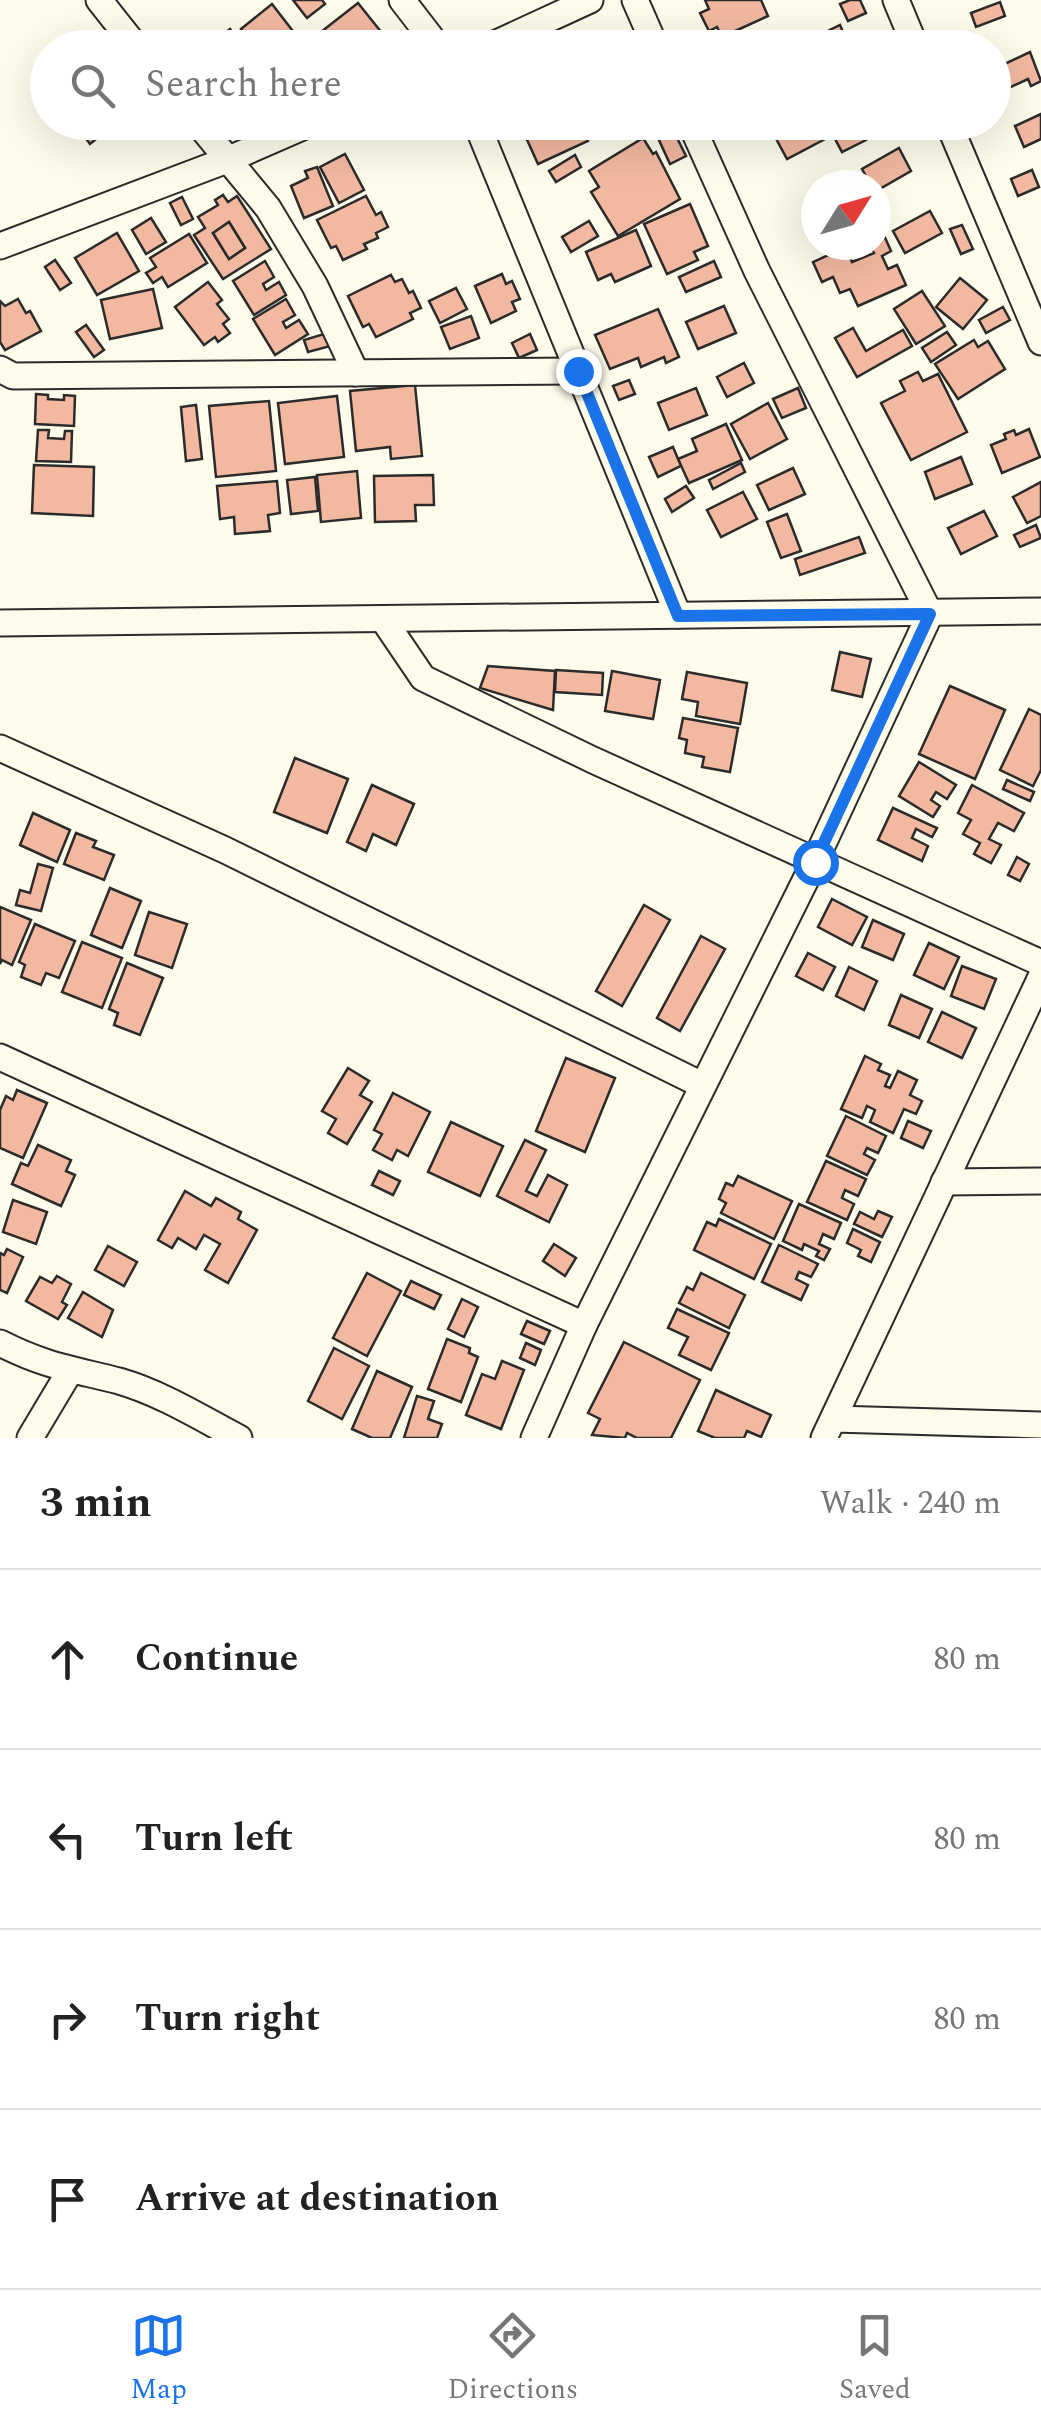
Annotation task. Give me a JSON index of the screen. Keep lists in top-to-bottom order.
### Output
{
  "north": "top right",
  "page": {
    "search": "Search here",
    "heading": ["3 min", "Walk · 240 m"],
    "list": [
      ["Continue", "80 m"],
      ["Turn left", "80 m"],
      ["Turn right", "80 m"],
      "Arrive at destination"
    ],
    "nav": ["Map", "Directions", "Saved"]
  }
}
